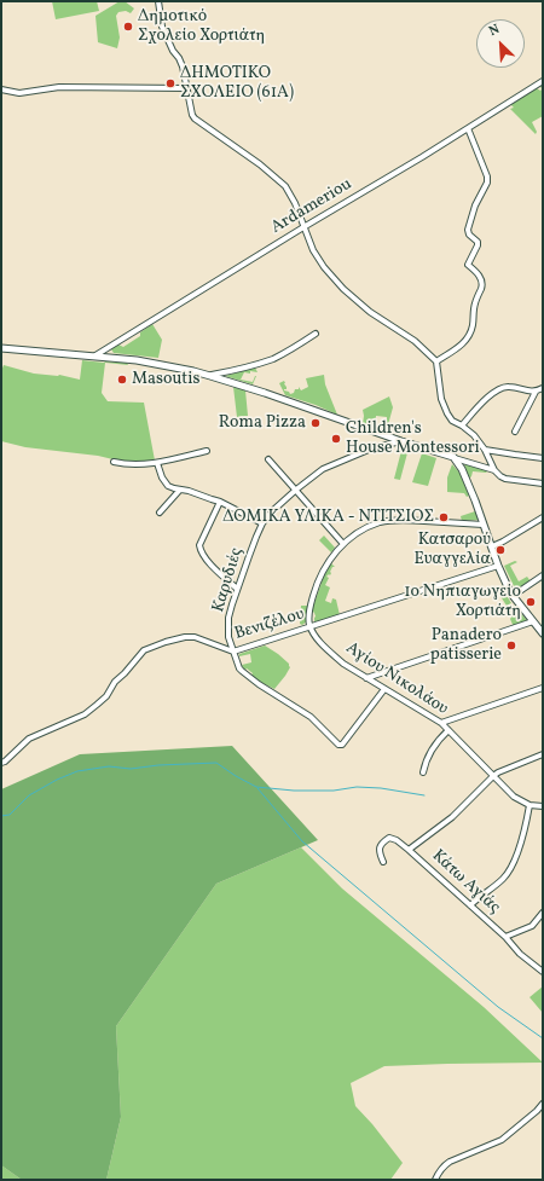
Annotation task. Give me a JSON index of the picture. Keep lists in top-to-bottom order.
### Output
{
  "streets": {
    "street": [
      "Ardameriou",
      "Καρυδιές",
      "Βενιζέλου",
      "Αγίου Νικολάου",
      "Κάτω Αγιάς"
    ]
  },
  "crossings": [
    ["Καρυδιές", "Βενιζέλου"],
    ["Καρυδιές", "Αγίου Νικολάου"],
    ["Βενιζέλου", "Αγίου Νικολάου"]
  ],
  "places": [
    "Δημοτικό Σχολείο Χορτιάτη",
    "ΔΗΜΟΤΙΚΟ ΣΧΟΛΕΙΟ (61Α)",
    "Masoutis",
    "Roma Pizza",
    "Children's House Montessori",
    "ΔΟΜΙΚΑ ΥΛΙΚΑ - ΝΤΙΤΣΙΟΣ",
    "Κατσαρού Ευαγγελία",
    "1ο Νηπιαγωγείο Χορτιάτη",
    "Panadero patisserie"
  ],
  "north": "top left"
}
